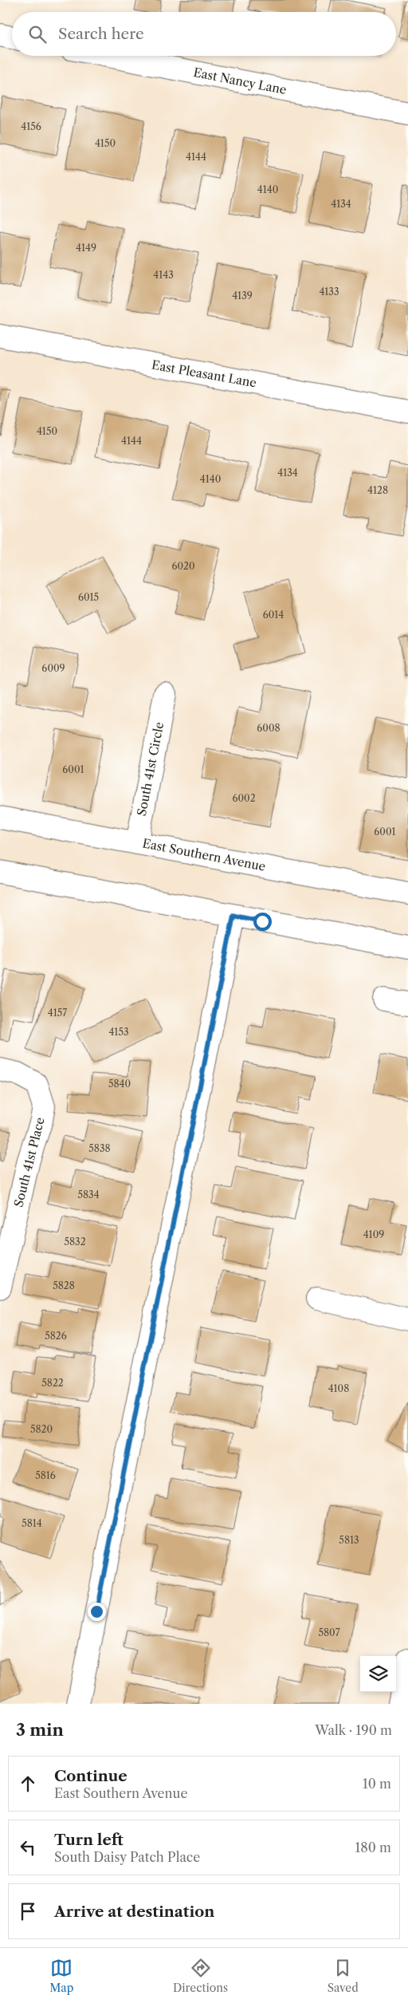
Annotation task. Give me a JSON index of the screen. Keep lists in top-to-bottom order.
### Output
{
  "streets": {
    "street": [
      "East Nancy Lane",
      "East Pleasant Lane",
      "South 41st Circle",
      "East Southern Avenue",
      "South 41st Place"
    ]
  },
  "crossings": [
    ["South 41st Circle", "East Southern Avenue"]
  ],
  "house_numbers": [
    "4156",
    "4150",
    "4144",
    "4140",
    "4134",
    "4149",
    "4143",
    "4133",
    "4139",
    "4150",
    "4144",
    "4134",
    "4140",
    "4128",
    "6020",
    "6015",
    "6014",
    "6009",
    "6008",
    "6001",
    "6002",
    "6001",
    "4157",
    "4153",
    "5840",
    "5838",
    "5834",
    "4109",
    "5832",
    "5828",
    "5826",
    "5822",
    "4108",
    "5820",
    "5816",
    "5814",
    "5813",
    "5807"
  ],
  "page": {
    "search": "Search here",
    "heading": ["3 min", "Walk · 190 m"],
    "list": [
      ["Continue", "East Southern Avenue", "10 m"],
      ["Turn left", "South Daisy Patch Place", "180 m"],
      "Arrive at destination"
    ],
    "nav": ["Map", "Directions", "Saved"]
  }
}
